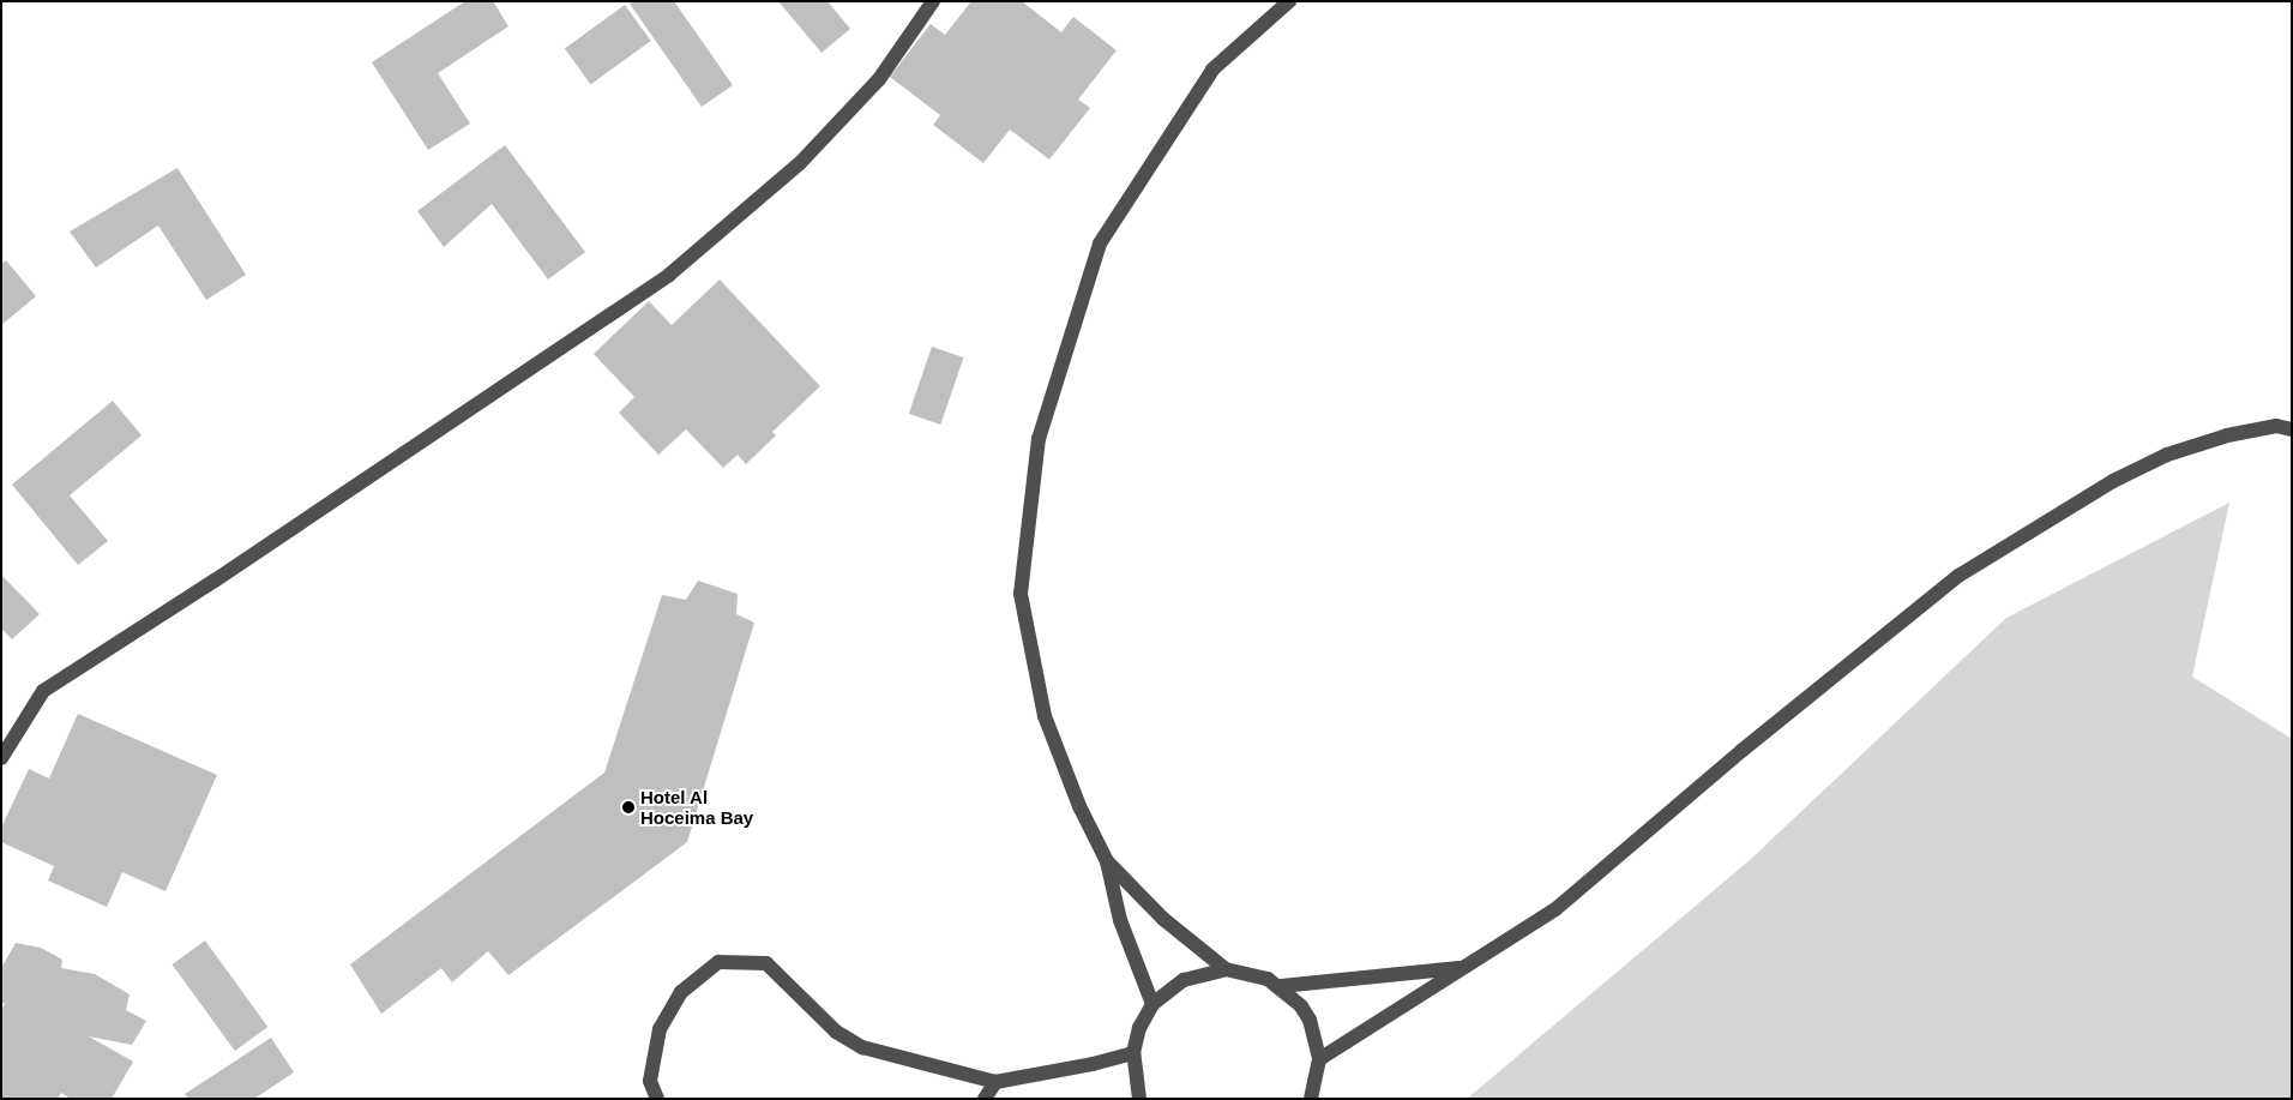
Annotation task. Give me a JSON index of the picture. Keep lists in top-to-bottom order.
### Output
{
  "places": ["Hotel Al Hoceima Bay"]
}
